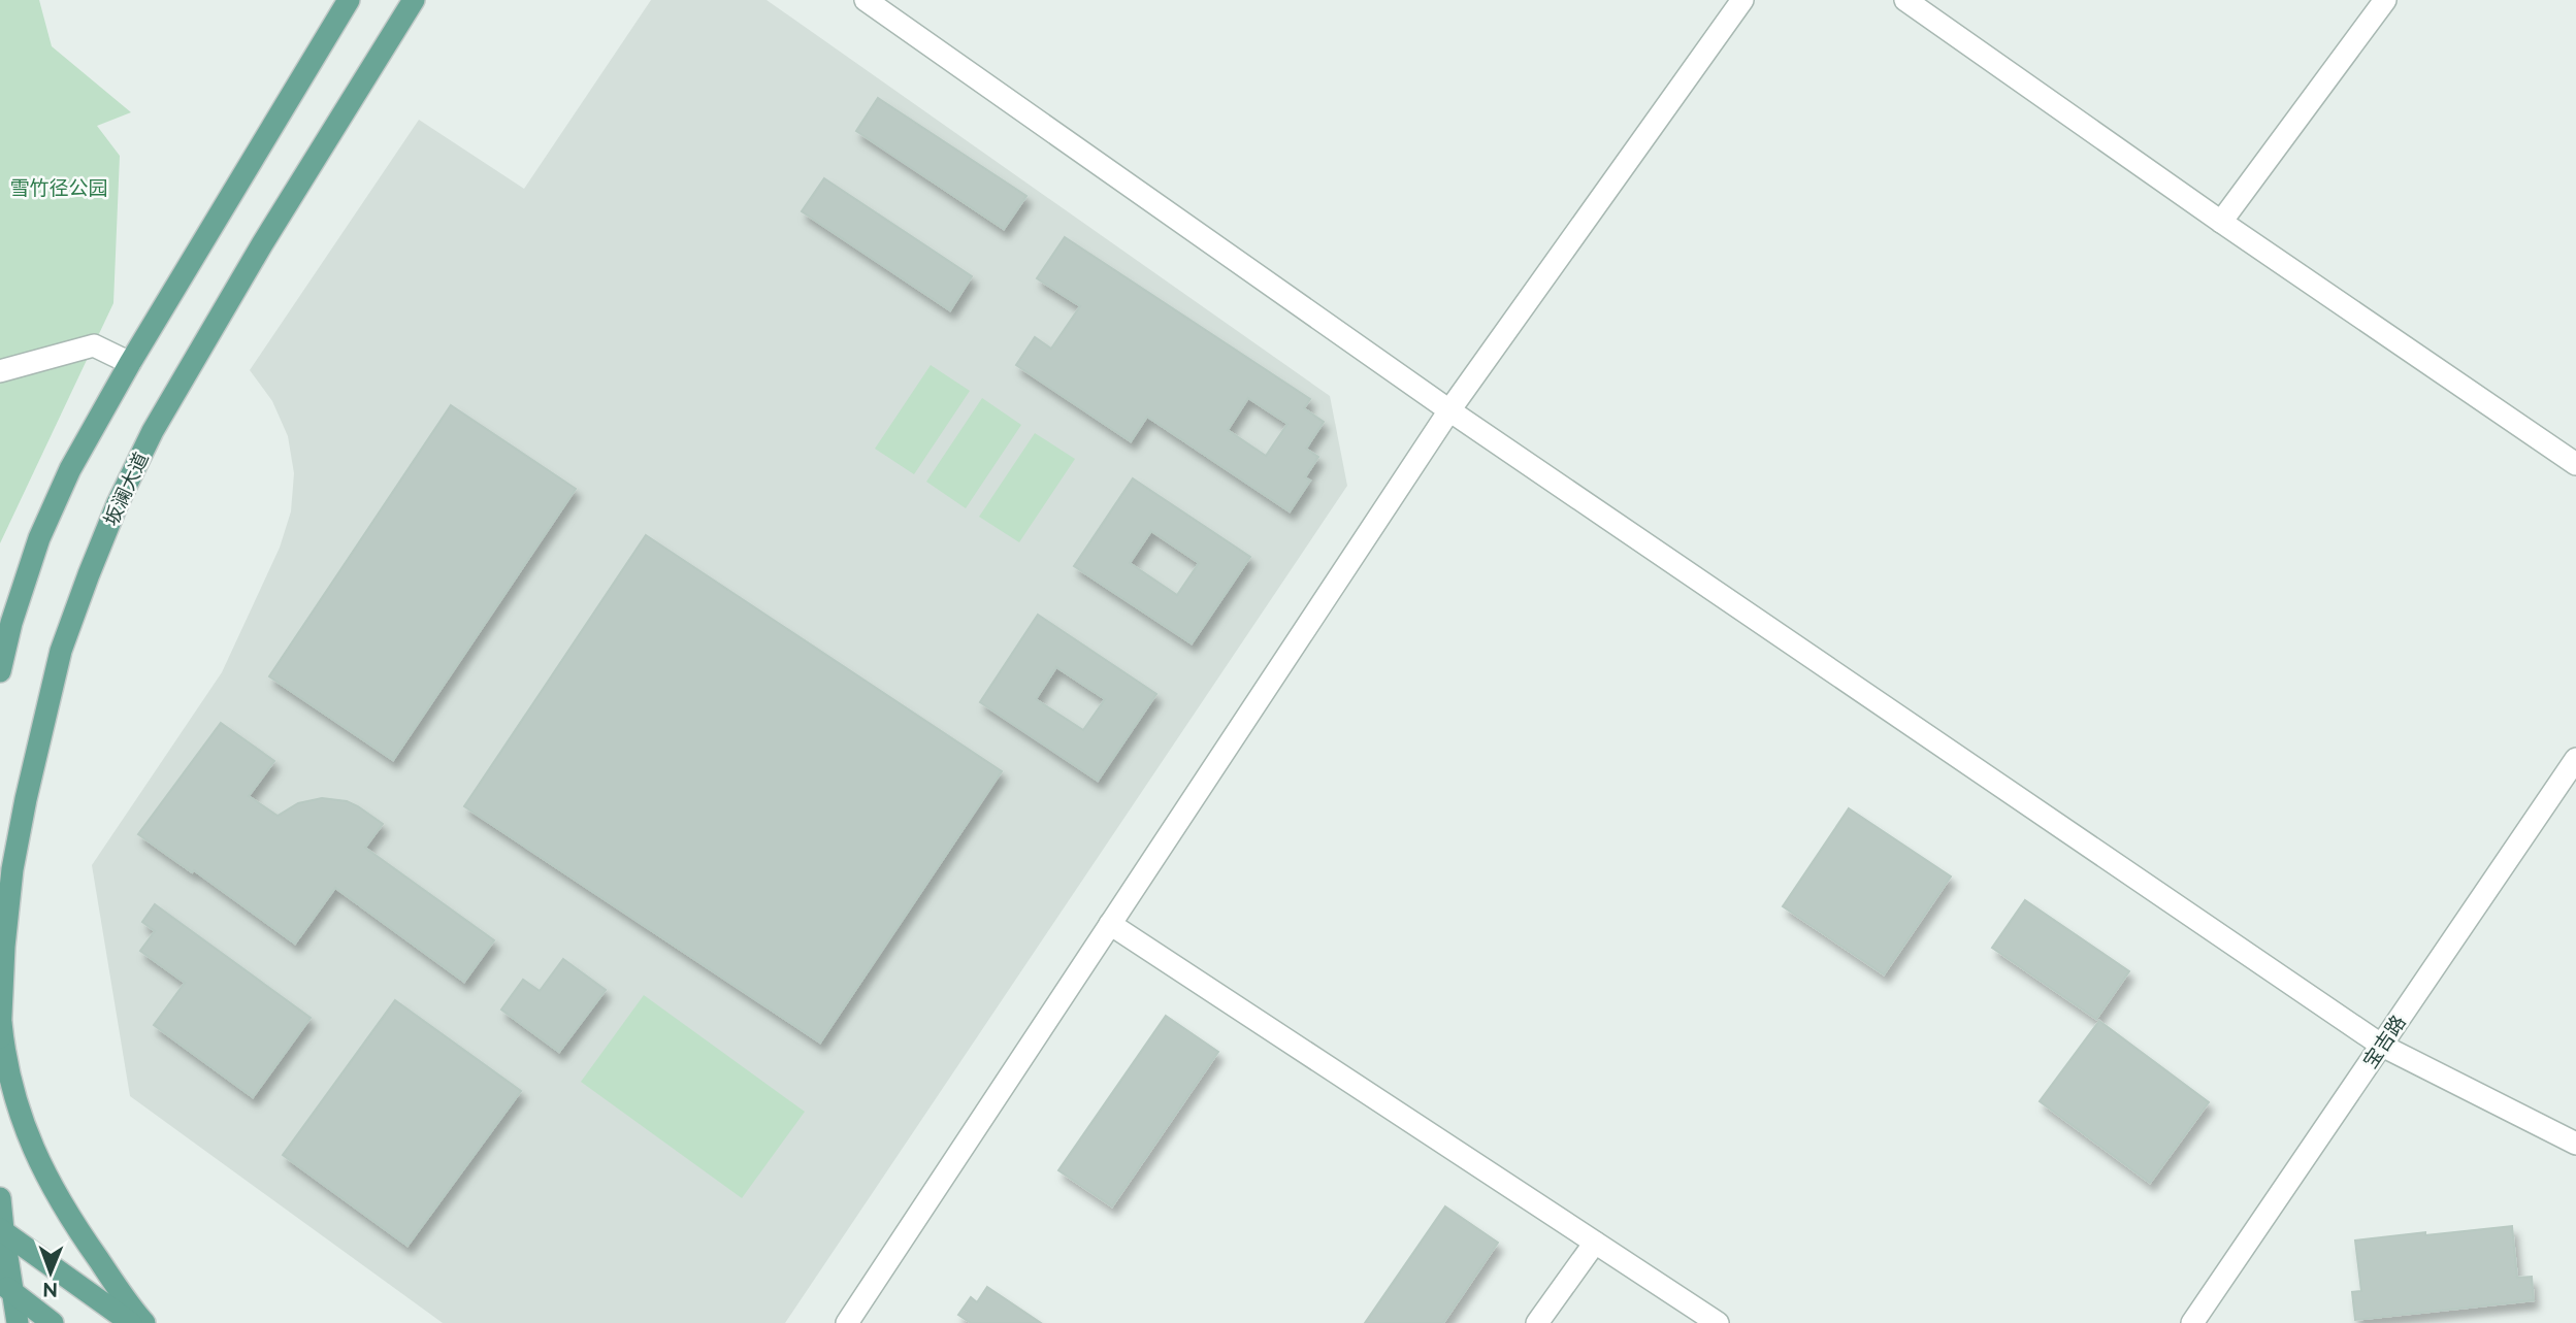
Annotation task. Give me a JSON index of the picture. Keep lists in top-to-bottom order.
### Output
{
  "streets": {
    "main road": ["坂澜大道"],
    "street": ["宝吉路"]
  },
  "parks": ["雪竹径公园"],
  "north": "bottom"
}
